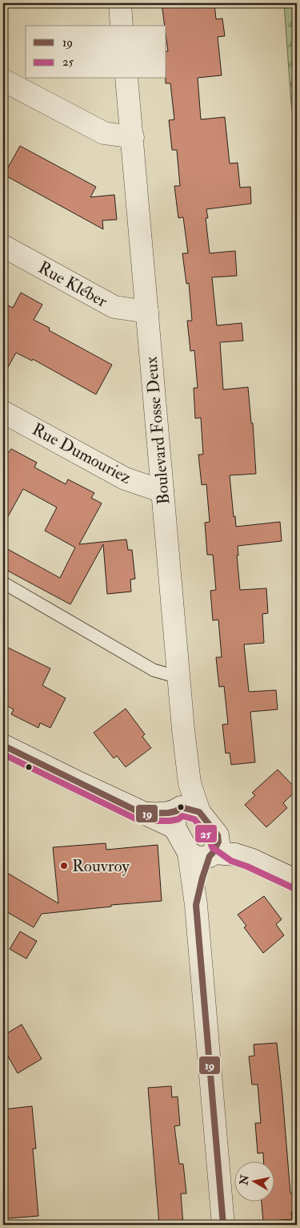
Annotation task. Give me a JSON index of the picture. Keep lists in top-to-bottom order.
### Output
{
  "streets": {
    "street": ["Rue Kléber", "Boulevard Fosse Deux", "Rue Dumouriez"]
  },
  "crossings": [
    ["Rue Kléber", "Boulevard Fosse Deux"],
    ["Boulevard Fosse Deux", "Rue Dumouriez"]
  ],
  "places": ["Rouvroy"],
  "lines": ["transit line 19", "transit line 25"],
  "legend": ["19", "25"],
  "north": "left"
}
